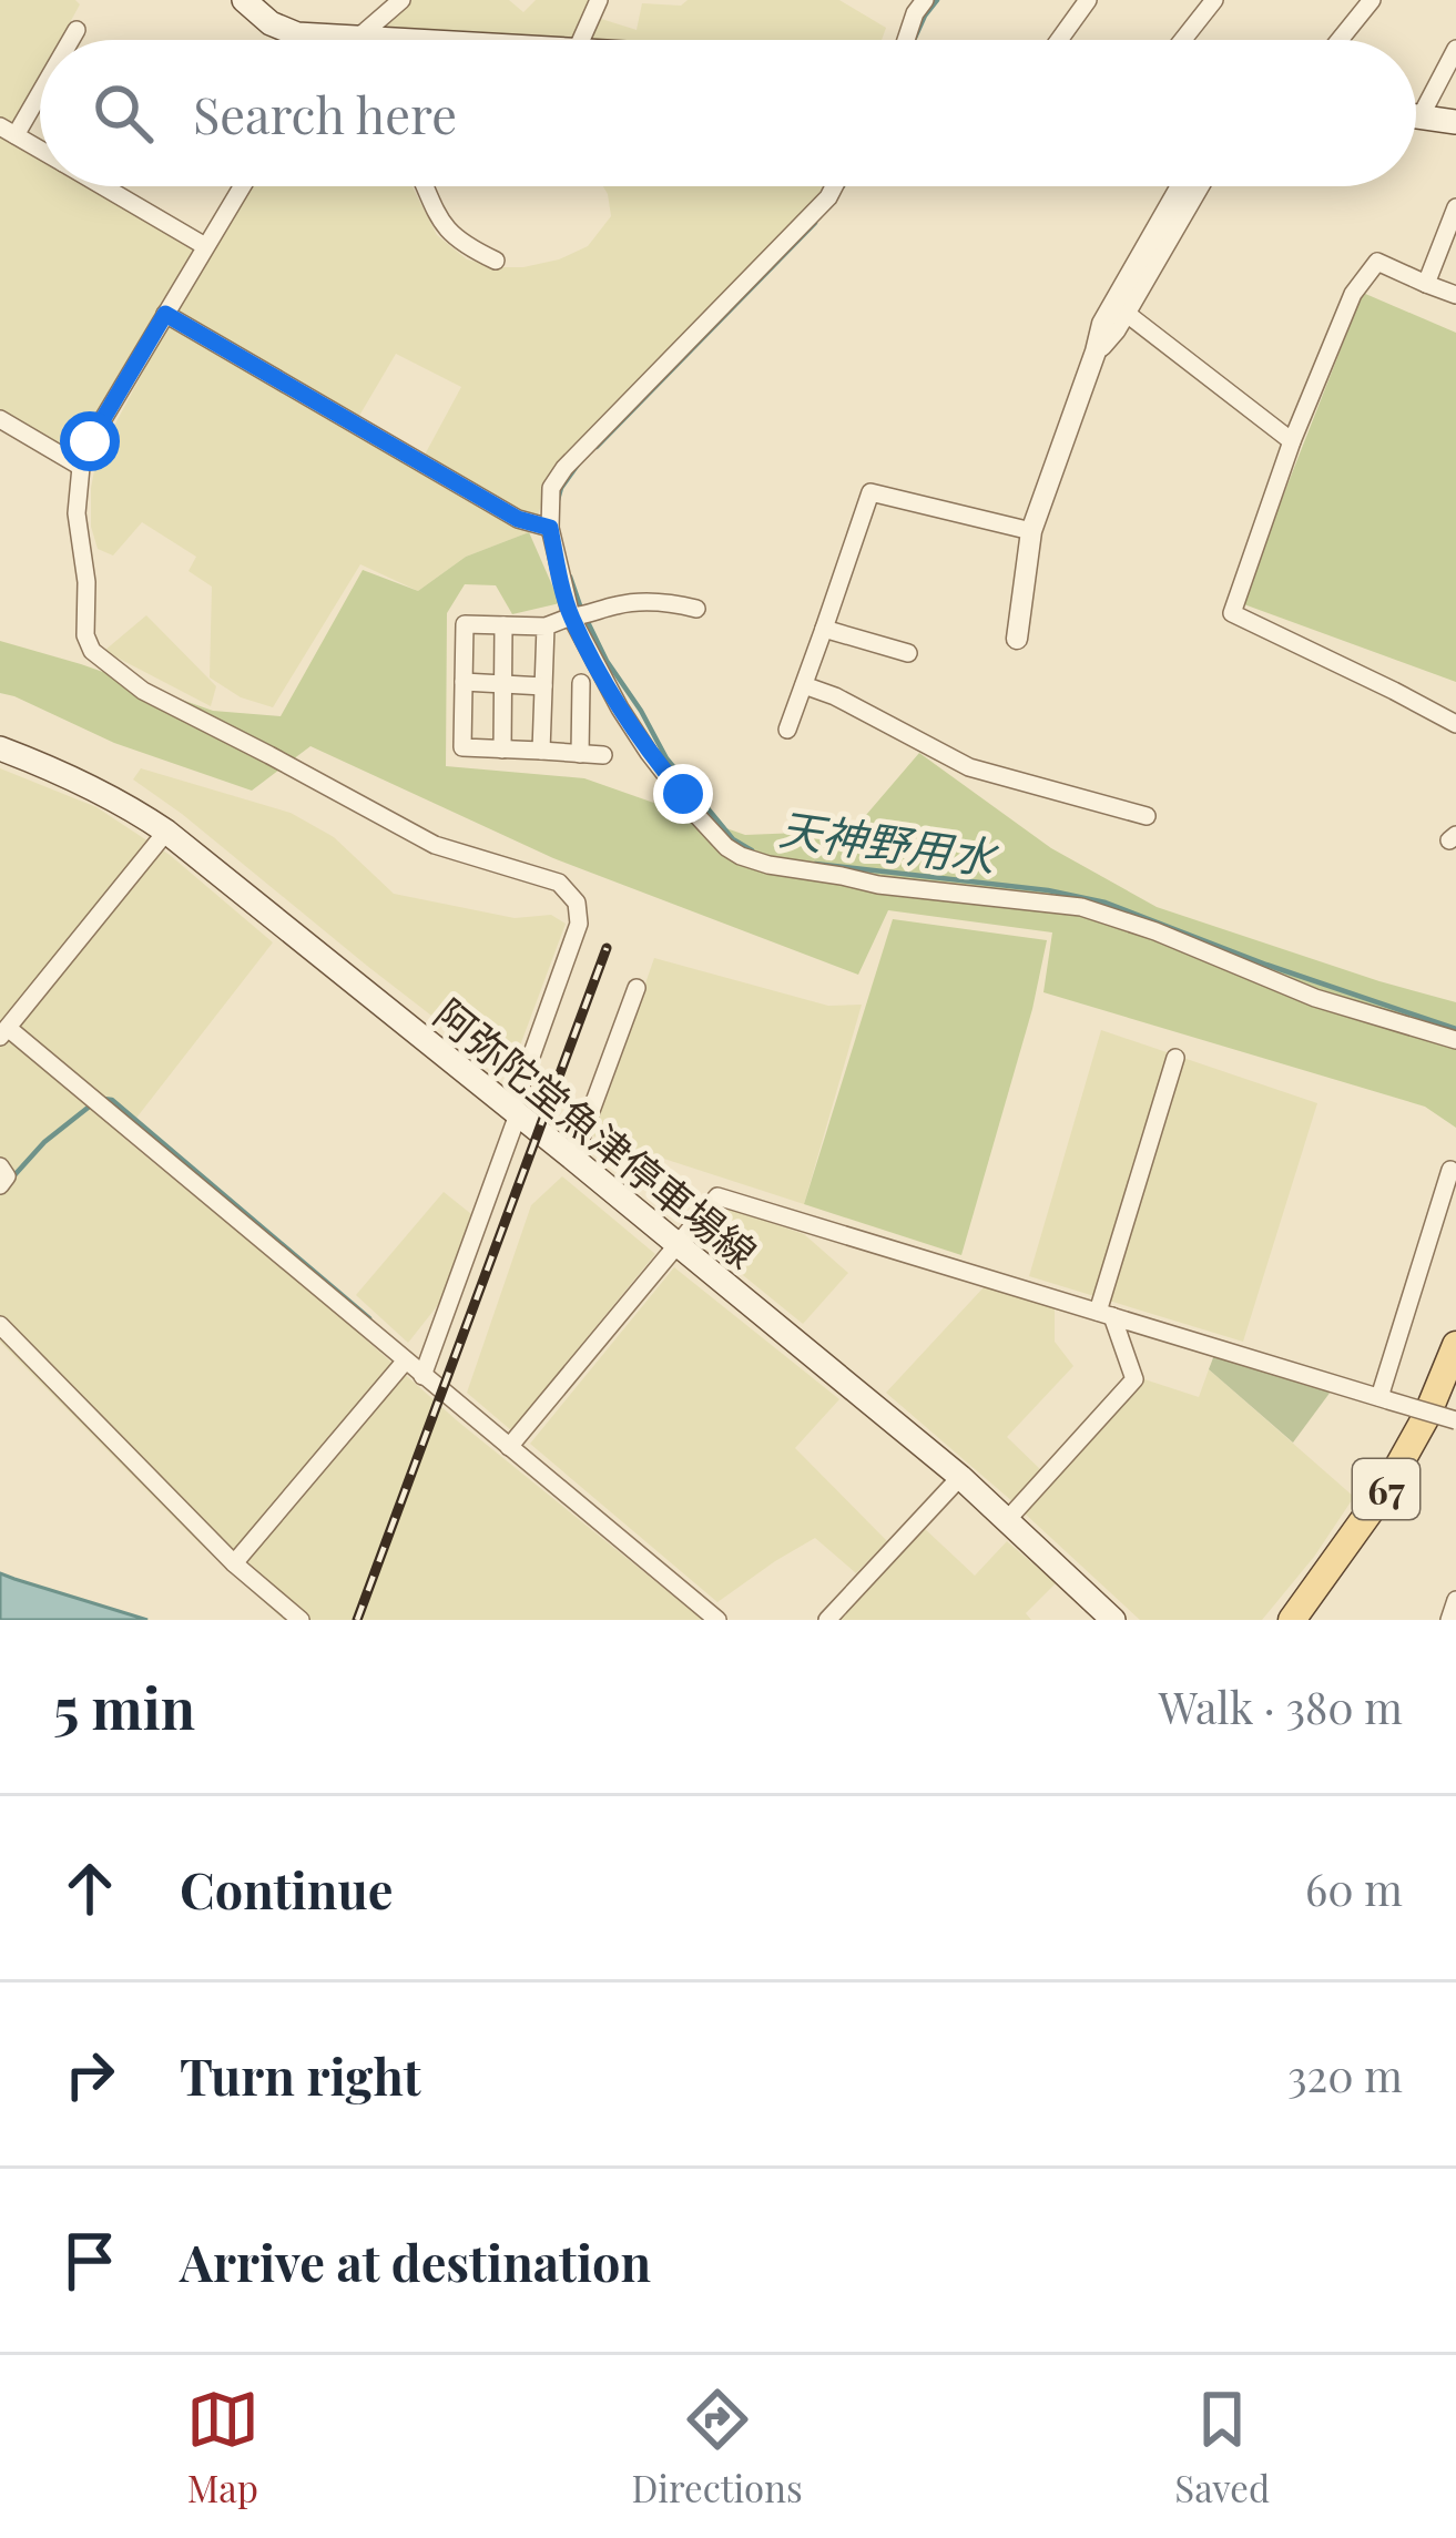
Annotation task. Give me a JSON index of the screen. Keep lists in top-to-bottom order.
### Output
{
  "streets": {
    "main road": ["阿弥陀堂魚津停車場線", "67"]
  },
  "water": ["天神野用水"],
  "page": {
    "search": "Search here",
    "heading": ["5 min", "Walk · 380 m"],
    "list": [
      ["Continue", "60 m"],
      ["Turn right", "320 m"],
      "Arrive at destination"
    ],
    "nav": ["Map", "Directions", "Saved"]
  }
}
